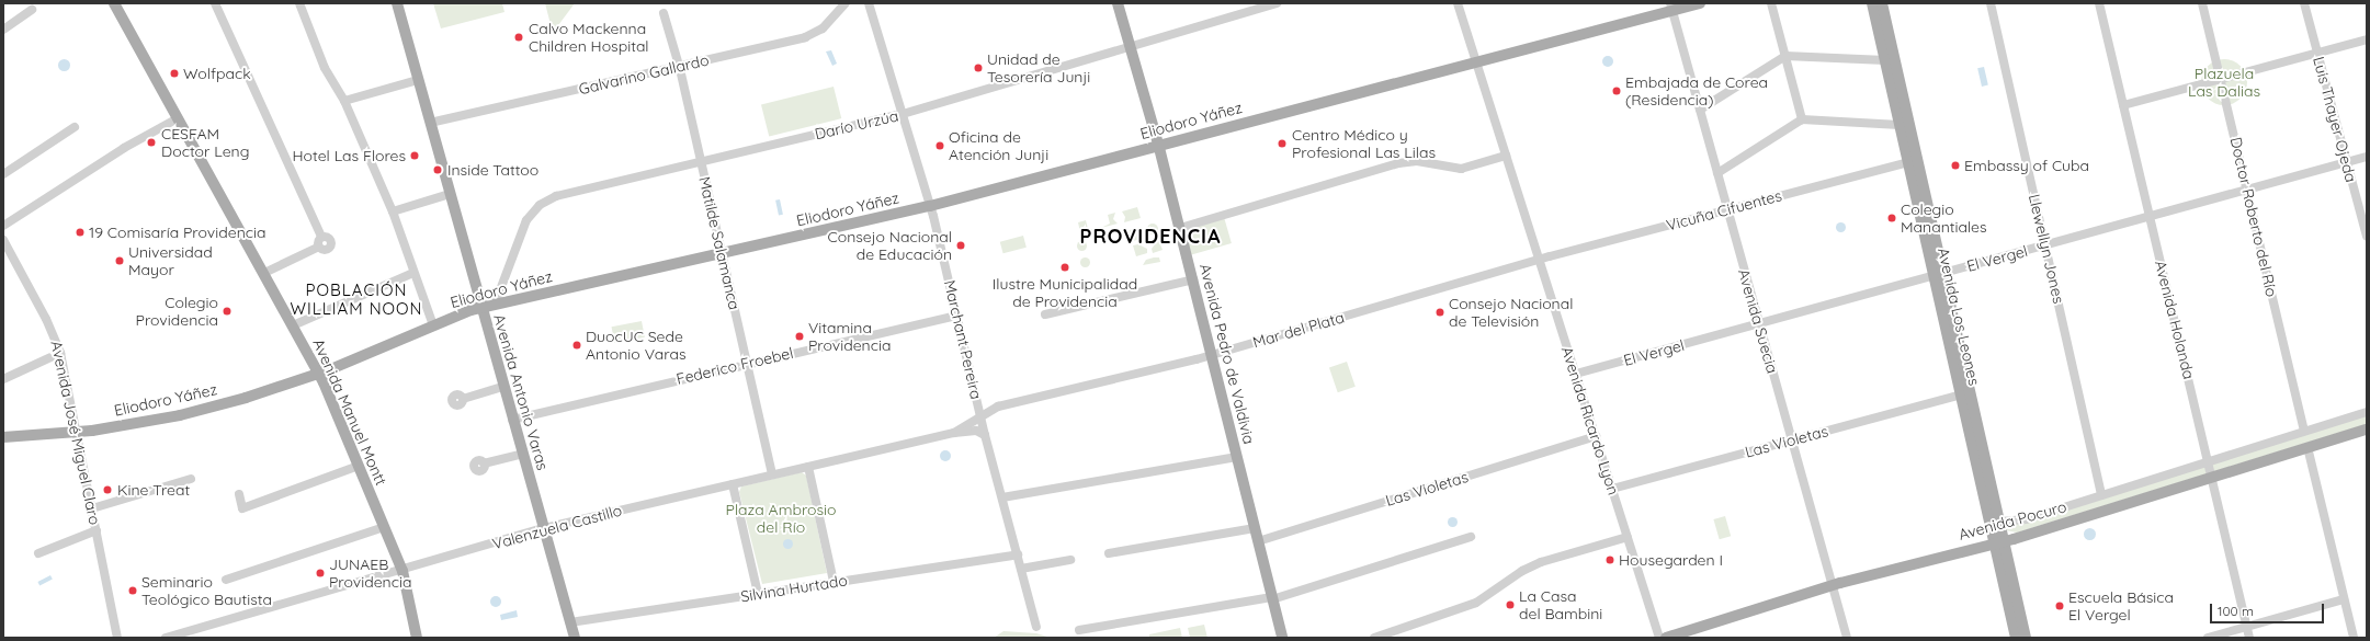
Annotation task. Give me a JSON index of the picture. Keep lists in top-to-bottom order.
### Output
{
  "streets": {
    "main road": [
      "Eliodoro Yáñez",
      "Avenida Los Leones",
      "Avenida Pedro de Valdivia",
      "Avenida Antonio Varas",
      "Avenida Manuel Montt",
      "Avenida Pocuro"
    ],
    "street": [
      "Galvarino Gallardo",
      "Luis Thayer Ojeda",
      "Darío Urzúa",
      "Vicuña Cifuentes",
      "Doctor Roberto del Río",
      "Matilde Salamanca",
      "Llewellyn Jones",
      "El Vergel",
      "Avenida Holanda",
      "Avenida Suecia",
      "Mar del Plata",
      "Marchant Pereira",
      "Federico Froebel",
      "Avenida Ricardo Lyon",
      "Avenida José Miguel Claro",
      "Las Violetas",
      "Valenzuela Castillo",
      "Silvina Hurtado"
    ]
  },
  "crossings": [
    ["Galvarino Gallardo", "Matilde Salamanca"],
    ["Galvarino Gallardo", "Avenida Antonio Varas"],
    ["Luis Thayer Ojeda", "El Vergel"],
    ["Eliodoro Yáñez", "Darío Urzúa"],
    ["Eliodoro Yáñez", "Matilde Salamanca"],
    ["Eliodoro Yáñez", "Avenida Suecia"],
    ["Eliodoro Yáñez", "Marchant Pereira"],
    ["Eliodoro Yáñez", "Avenida Pedro de Valdivia"],
    ["Eliodoro Yáñez", "Avenida Antonio Varas"],
    ["Eliodoro Yáñez", "Avenida Manuel Montt"],
    ["Eliodoro Yáñez", "Avenida Ricardo Lyon"],
    ["Eliodoro Yáñez", "Avenida José Miguel Claro"],
    ["Darío Urzúa", "Matilde Salamanca"],
    ["Darío Urzúa", "Marchant Pereira"],
    ["Darío Urzúa", "Avenida Pedro de Valdivia"],
    ["Vicuña Cifuentes", "Avenida Los Leones"],
    ["Vicuña Cifuentes", "Avenida Suecia"],
    ["Vicuña Cifuentes", "Mar del Plata"],
    ["Vicuña Cifuentes", "Avenida Ricardo Lyon"],
    ["Doctor Roberto del Río", "El Vergel"],
    ["Doctor Roberto del Río", "Avenida Pocuro"],
    ["Matilde Salamanca", "Federico Froebel"],
    ["Matilde Salamanca", "Valenzuela Castillo"],
    ["Llewellyn Jones", "El Vergel"],
    ["Llewellyn Jones", "Avenida Pocuro"],
    ["El Vergel", "Avenida Los Leones"],
    ["El Vergel", "Avenida Holanda"],
    ["El Vergel", "Avenida Suecia"],
    ["El Vergel", "Avenida Ricardo Lyon"],
    ["Avenida Los Leones", "Las Violetas"],
    ["Avenida Los Leones", "Avenida Pocuro"],
    ["Avenida Holanda", "Avenida Pocuro"],
    ["Avenida Suecia", "Las Violetas"],
    ["Avenida Suecia", "Avenida Pocuro"],
    ["Mar del Plata", "Marchant Pereira"],
    ["Mar del Plata", "Avenida Pedro de Valdivia"],
    ["Mar del Plata", "Avenida Ricardo Lyon"],
    ["Mar del Plata", "Valenzuela Castillo"],
    ["Marchant Pereira", "Federico Froebel"],
    ["Marchant Pereira", "Valenzuela Castillo"],
    ["Marchant Pereira", "Silvina Hurtado"],
    ["Avenida Pedro de Valdivia", "Las Violetas"],
    ["Federico Froebel", "Avenida Antonio Varas"],
    ["Avenida Antonio Varas", "Valenzuela Castillo"],
    ["Avenida Antonio Varas", "Silvina Hurtado"],
    ["Avenida Manuel Montt", "Valenzuela Castillo"],
    ["Avenida Ricardo Lyon", "Las Violetas"]
  ],
  "districts": ["PROVIDENCIA", "POBLACIÓN WILLIAM NOON"],
  "parks": ["Plazuela Las Dalias", "Plaza Ambrosio del Río"],
  "places": [
    "Calvo Mackenna Children Hospital",
    "Unidad de Tesorería Junji",
    "Wolfpack",
    "Embajada de Corea (Residencia)",
    "CESFAM Doctor Leng",
    "Centro Médico y Profesional Las Lilas",
    "Oficina de Atención Junji",
    "Hotel Las Flores",
    "Embassy of Cuba",
    "Inside Tattoo",
    "Colegio Manantiales",
    "19 Comisaría Providencia",
    "Consejo Nacional de Educación",
    "Universidad Mayor",
    "Ilustre Municipalidad de Providencia",
    "Colegio Providencia",
    "Consejo Nacional de Televisión",
    "Vitamina Providencia",
    "DuocUC Sede Antonio Varas",
    "Kine Treat",
    "Housegarden I",
    "JUNAEB Providencia",
    "Seminario Teológico Bautista",
    "La Casa del Bambini",
    "Escuela Básica El Vergel"
  ],
  "scale_bar": "100 m"
}
